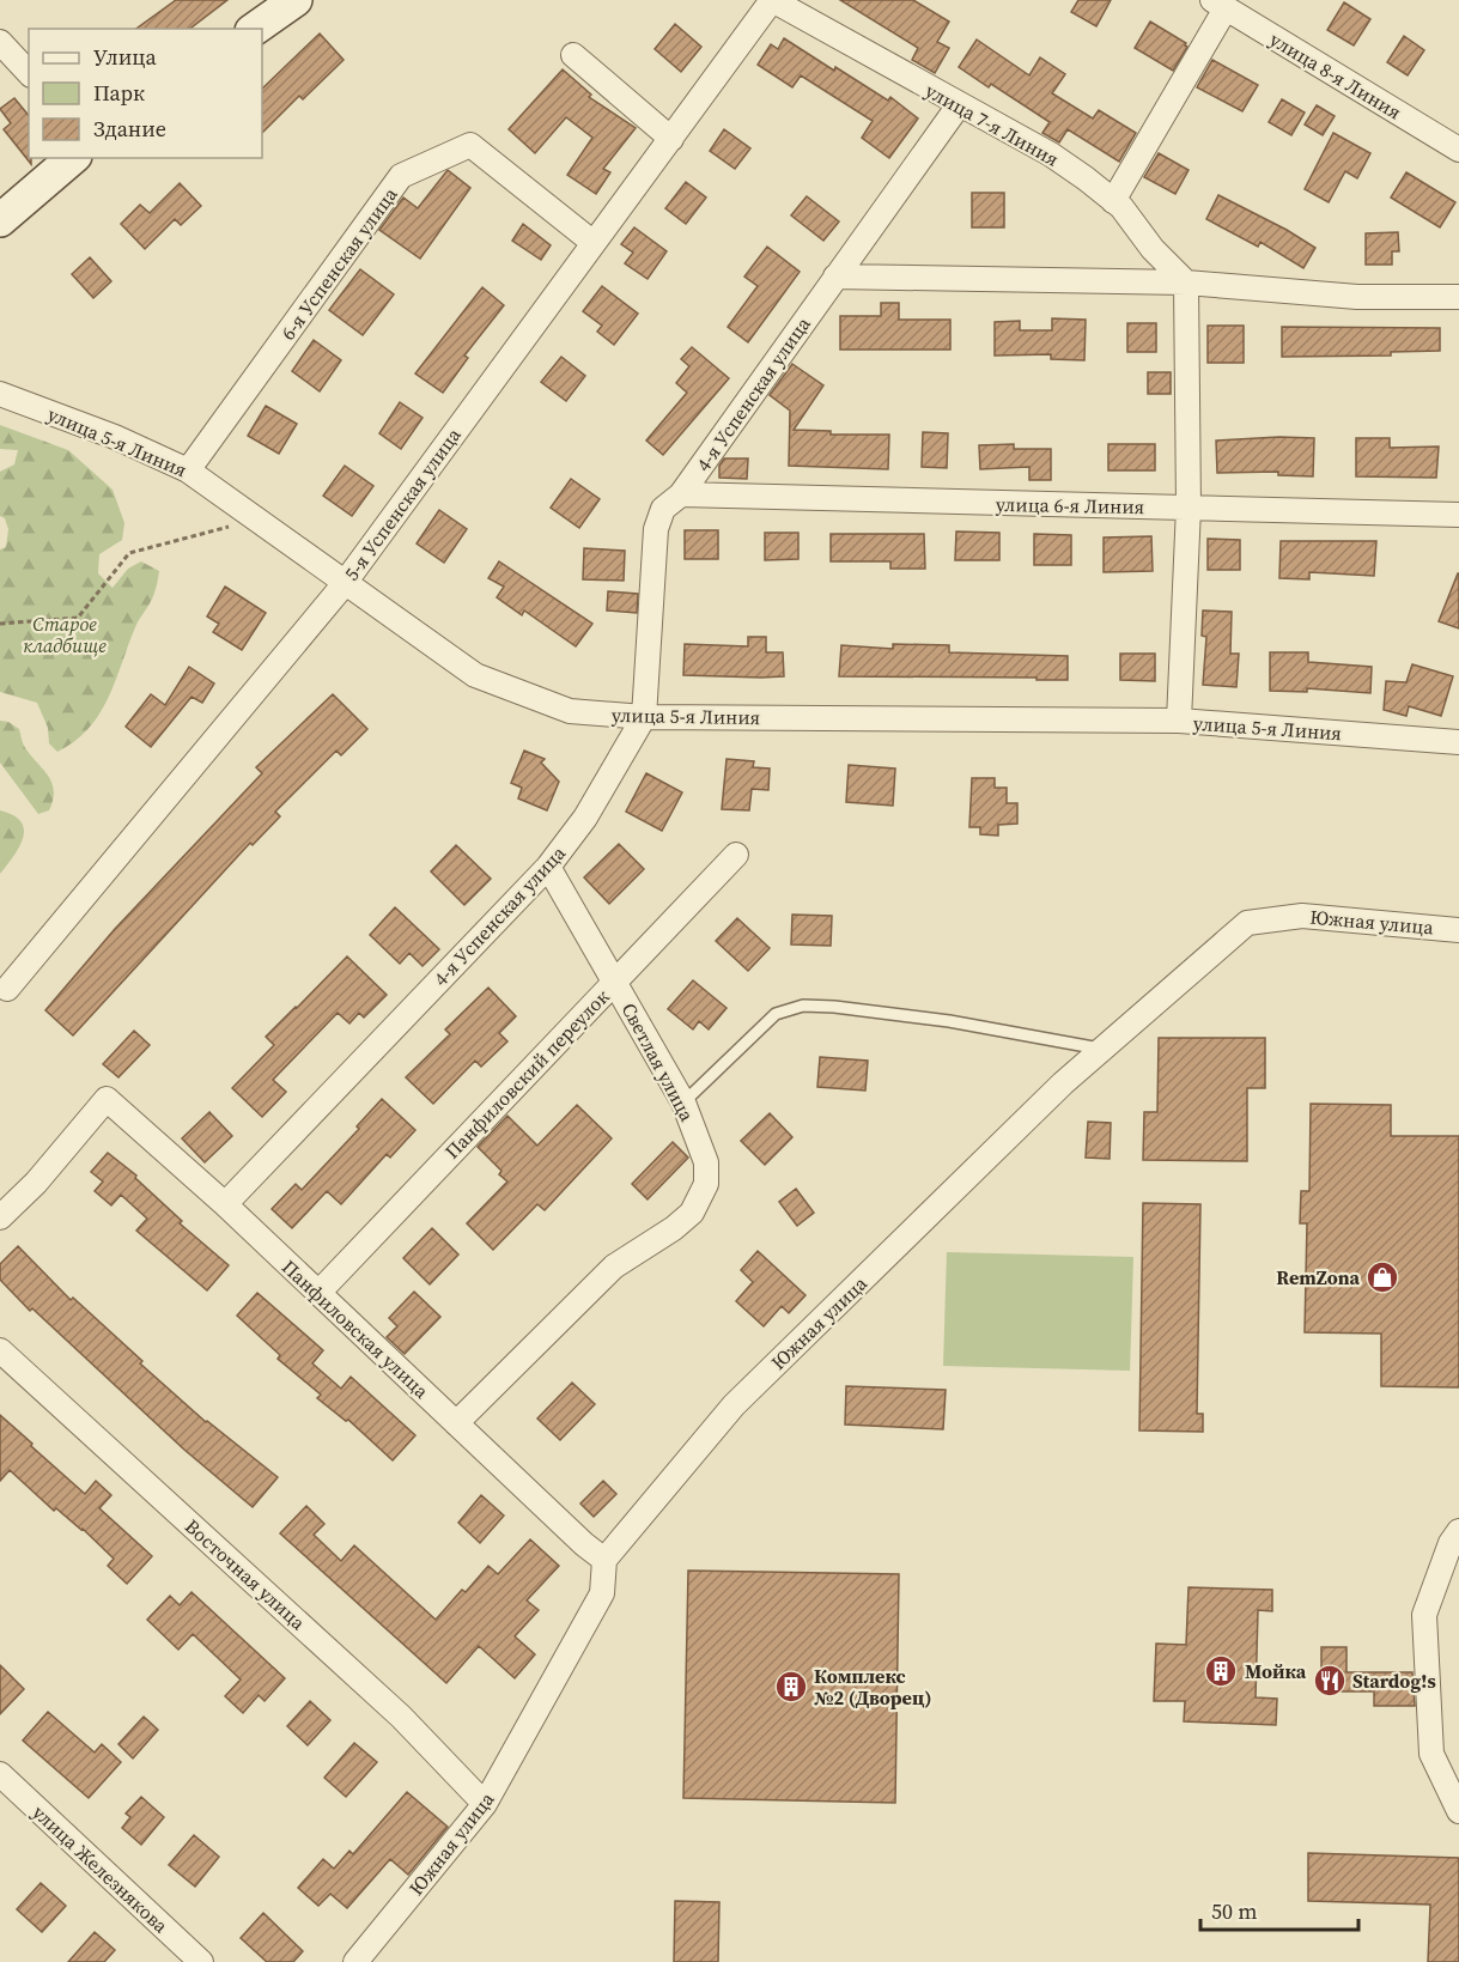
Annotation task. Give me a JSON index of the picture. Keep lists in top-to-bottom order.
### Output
{
  "streets": {
    "street": [
      "улица 8-я Линия",
      "улица 7-я Линия",
      "6-я Успенская улица",
      "4-я Успенская улица",
      "улица 5-я Линия",
      "5-я Успенская улица",
      "улица 6-я Линия",
      "Южная улица",
      "Светлая улица",
      "Панфиловский переулок",
      "Панфиловская улица",
      "Восточная улица",
      "улица Железнякова"
    ]
  },
  "crossings": [
    ["улица 7-я Линия", "4-я Успенская улица"],
    ["улица 7-я Линия", "5-я Успенская улица"],
    ["6-я Успенская улица", "улица 5-я Линия"],
    ["6-я Успенская улица", "5-я Успенская улица"],
    ["4-я Успенская улица", "улица 5-я Линия"],
    ["4-я Успенская улица", "улица 6-я Линия"],
    ["4-я Успенская улица", "Светлая улица"],
    ["4-я Успенская улица", "Панфиловская улица"],
    ["улица 5-я Линия", "5-я Успенская улица"],
    ["Южная улица", "Панфиловская улица"],
    ["Южная улица", "Восточная улица"],
    ["Светлая улица", "Панфиловский переулок"],
    ["Светлая улица", "Панфиловская улица"],
    ["Панфиловский переулок", "Панфиловская улица"]
  ],
  "parks": ["Старое кладбище"],
  "places": {
    "shop": ["RemZona"],
    "building": ["Мойка", "Комплекс №2 (Дворец)"],
    "restaurant": ["Stardog!s"]
  },
  "legend": ["Улица", "Парк", "Здание"],
  "scale_bar": "50 m"
}
